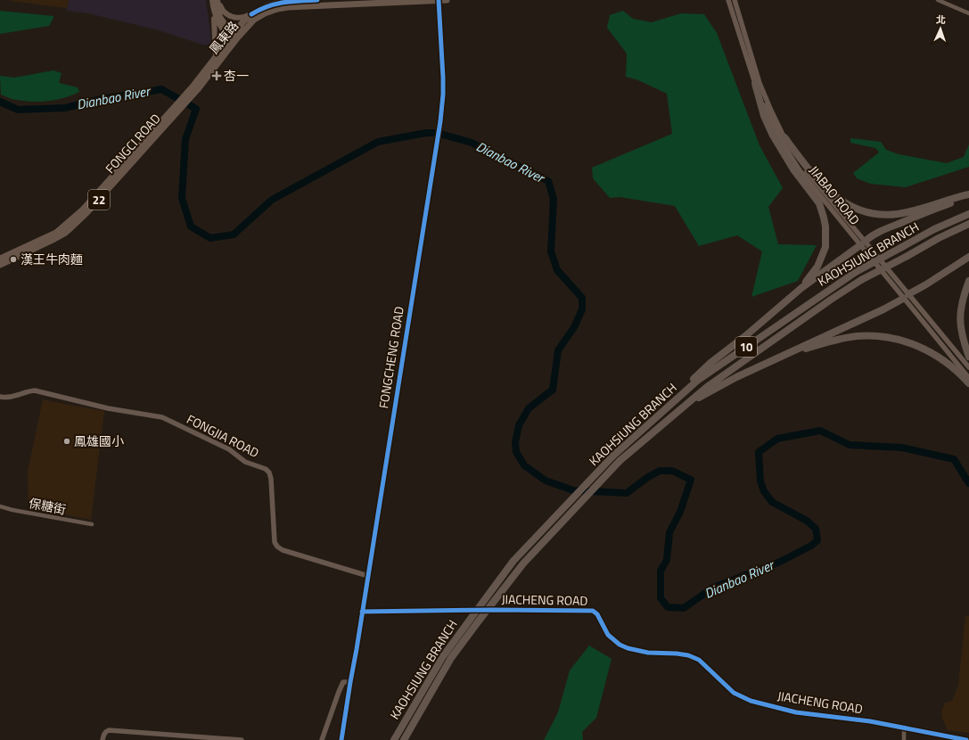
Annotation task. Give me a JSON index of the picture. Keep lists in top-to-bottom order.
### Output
{
  "streets": {
    "highway": ["KAOHSIUNG BRANCH", "10"],
    "main road": ["鳳東路", "FONGCI ROAD", "22"],
    "street": [
      "JIABAO ROAD",
      "FONGCHENG ROAD",
      "FONGJIA ROAD",
      "保糖街",
      "JIACHENG ROAD"
    ]
  },
  "crossings": [
    ["鳳東路", "22"],
    ["鳳東路", "FONGCHENG ROAD"],
    ["FONGCI ROAD", "22"],
    ["FONGCHENG ROAD", "FONGJIA ROAD"],
    ["FONGCHENG ROAD", "JIACHENG ROAD"]
  ],
  "water": ["Dianbao River"],
  "places": {
    "health": ["杏一"],
    "other": ["漢王牛肉麵", "鳳雄國小"]
  },
  "north": "top"
}
